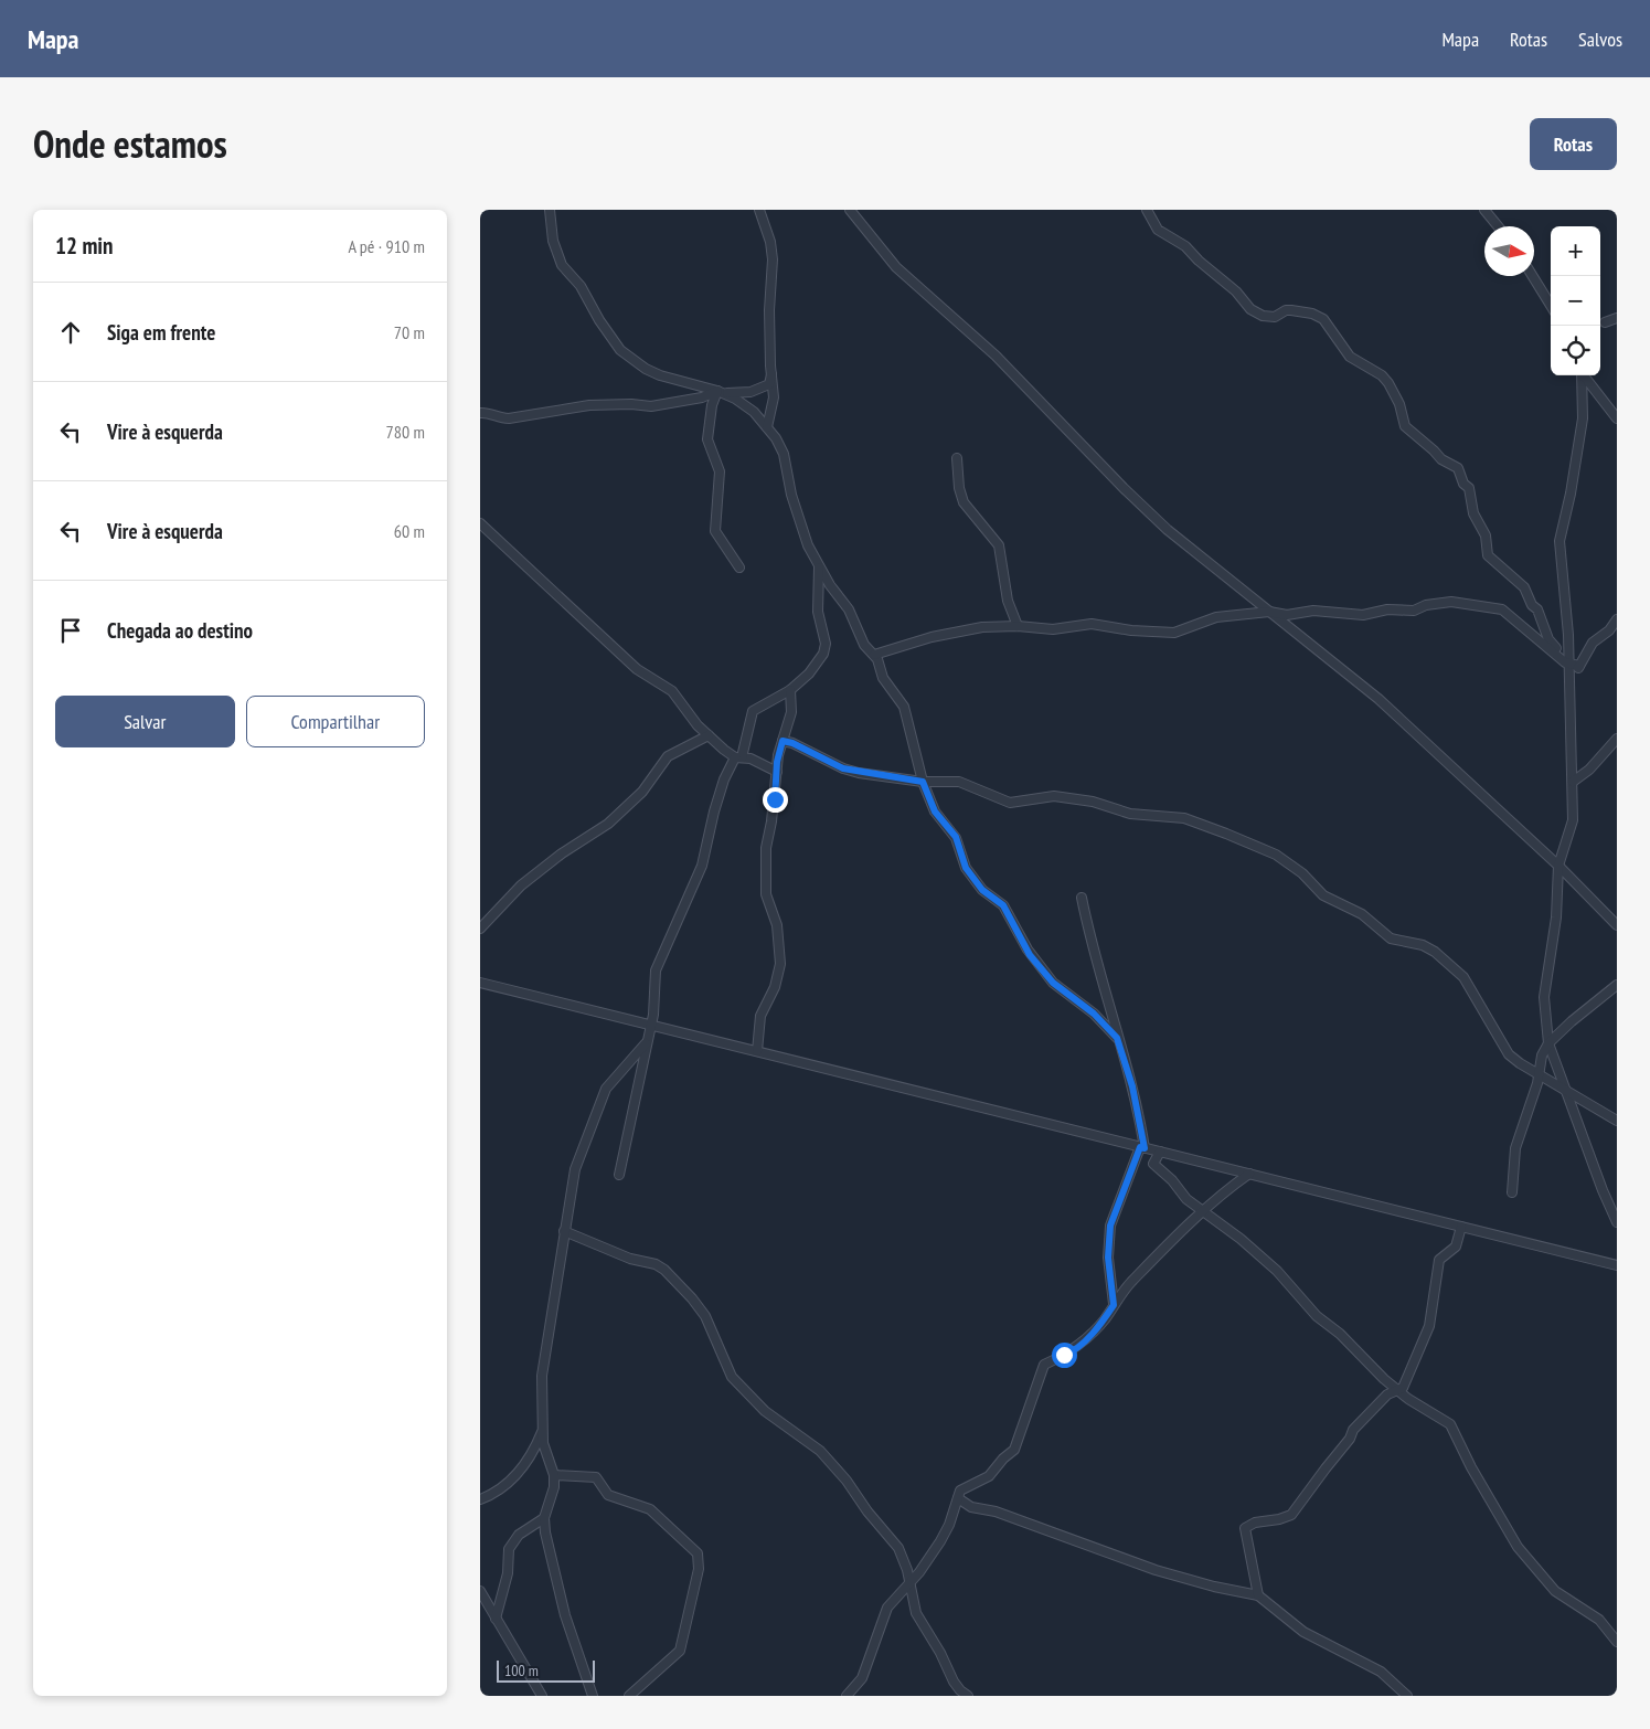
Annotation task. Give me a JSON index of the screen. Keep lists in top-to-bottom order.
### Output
{
  "scale_bar": "100 m",
  "north": "right",
  "page": {
    "header": "Mapa",
    "nav": ["Mapa", "Rotas", "Salvos"],
    "title": "Onde estamos",
    "buttons": [
      "Rotas",
      ["Salvar", "Compartilhar"]
    ],
    "heading": ["12 min", "A pé · 910 m"],
    "map_buttons": ["+", "−"],
    "list": [
      ["Siga em frente", "70 m"],
      ["Vire à esquerda", "780 m"],
      ["Vire à esquerda", "60 m"],
      "Chegada ao destino"
    ],
    "scale": "100 m"
  }
}
